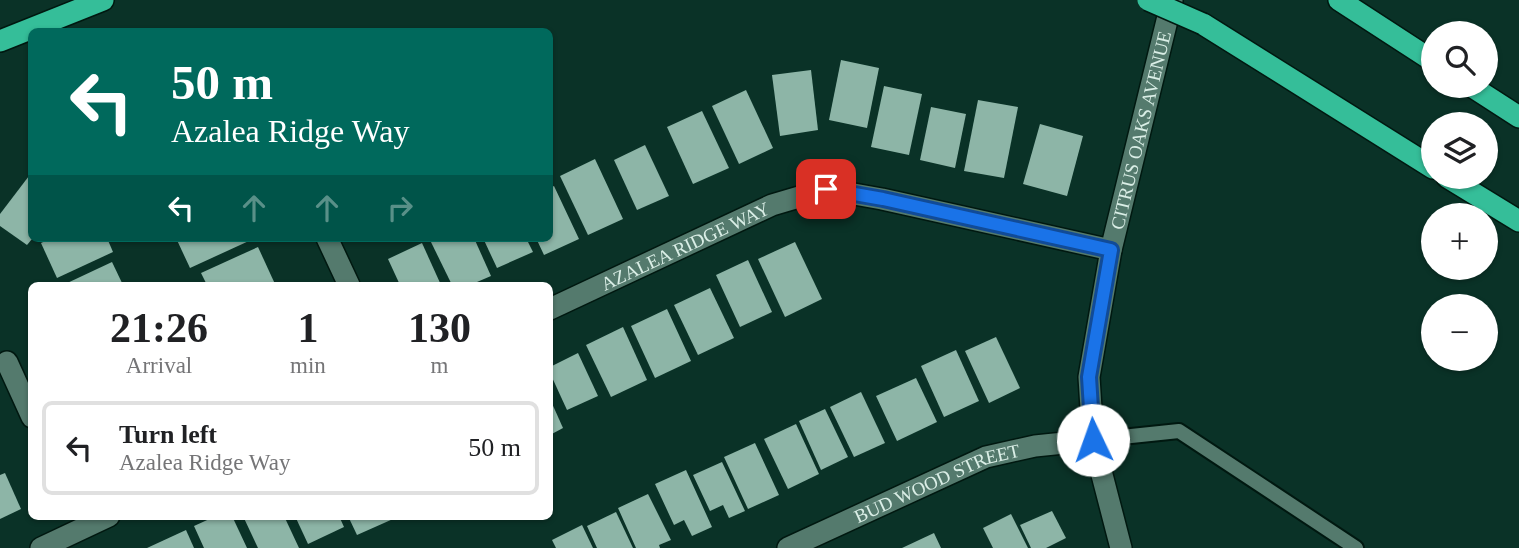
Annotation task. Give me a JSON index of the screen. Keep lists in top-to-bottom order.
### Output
{
  "streets": {
    "street": ["CITRUS OAKS AVENUE", "AZALEA RIDGE WAY", "BUD WOOD STREET"]
  },
  "crossings": [
    ["CITRUS OAKS AVENUE", "AZALEA RIDGE WAY"],
    ["CITRUS OAKS AVENUE", "BUD WOOD STREET"]
  ],
  "page": {
    "map_buttons": ["+", "−"],
    "turn": ["50 m", "Azalea Ridge Way"],
    "eta": [
      "21:26",
      "Arrival",
      "1",
      "min",
      "130",
      "m"
    ],
    "list": [
      {
        "name": "Turn left",
        "note": "Azalea Ridge Way",
        "value": "50 m"
      }
    ]
  }
}
